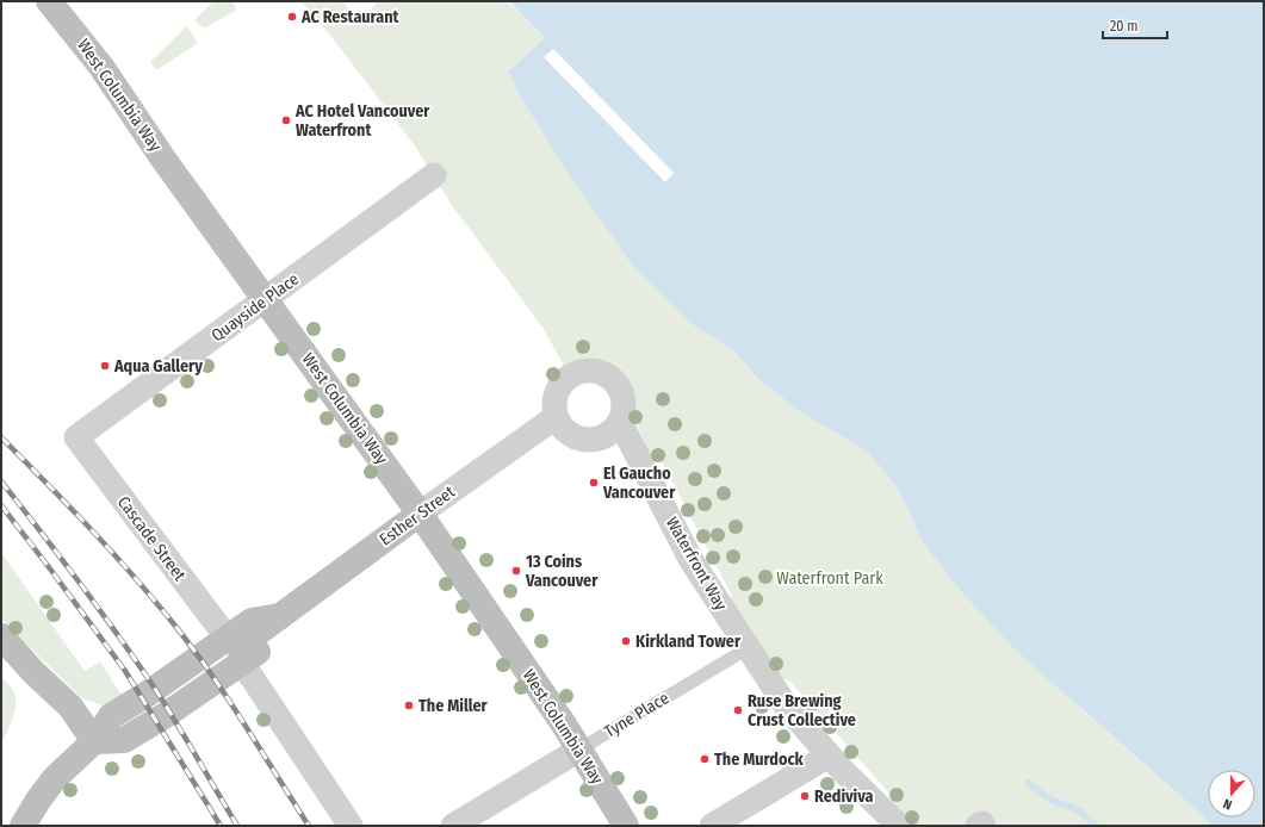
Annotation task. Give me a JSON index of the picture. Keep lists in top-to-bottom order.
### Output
{
  "streets": {
    "street": [
      "West Columbia Way",
      "Quayside Place",
      "Esther Street",
      "Cascade Street",
      "Waterfront Way",
      "Tyne Place"
    ]
  },
  "crossings": [
    ["West Columbia Way", "Quayside Place"],
    ["West Columbia Way", "Esther Street"],
    ["West Columbia Way", "Tyne Place"],
    ["Quayside Place", "Cascade Street"],
    ["Esther Street", "Cascade Street"],
    ["Esther Street", "Waterfront Way"],
    ["Waterfront Way", "Tyne Place"]
  ],
  "parks": ["Waterfront Park"],
  "places": [
    "AC Restaurant",
    "AC Hotel Vancouver Waterfront",
    "Aqua Gallery",
    "El Gaucho Vancouver",
    "13 Coins Vancouver",
    "Kirkland Tower",
    "The Miller",
    "Ruse Brewing Crust Collective",
    "The Murdock",
    "Rediviva"
  ],
  "scale_bar": "20 m",
  "north": "bottom"
}
